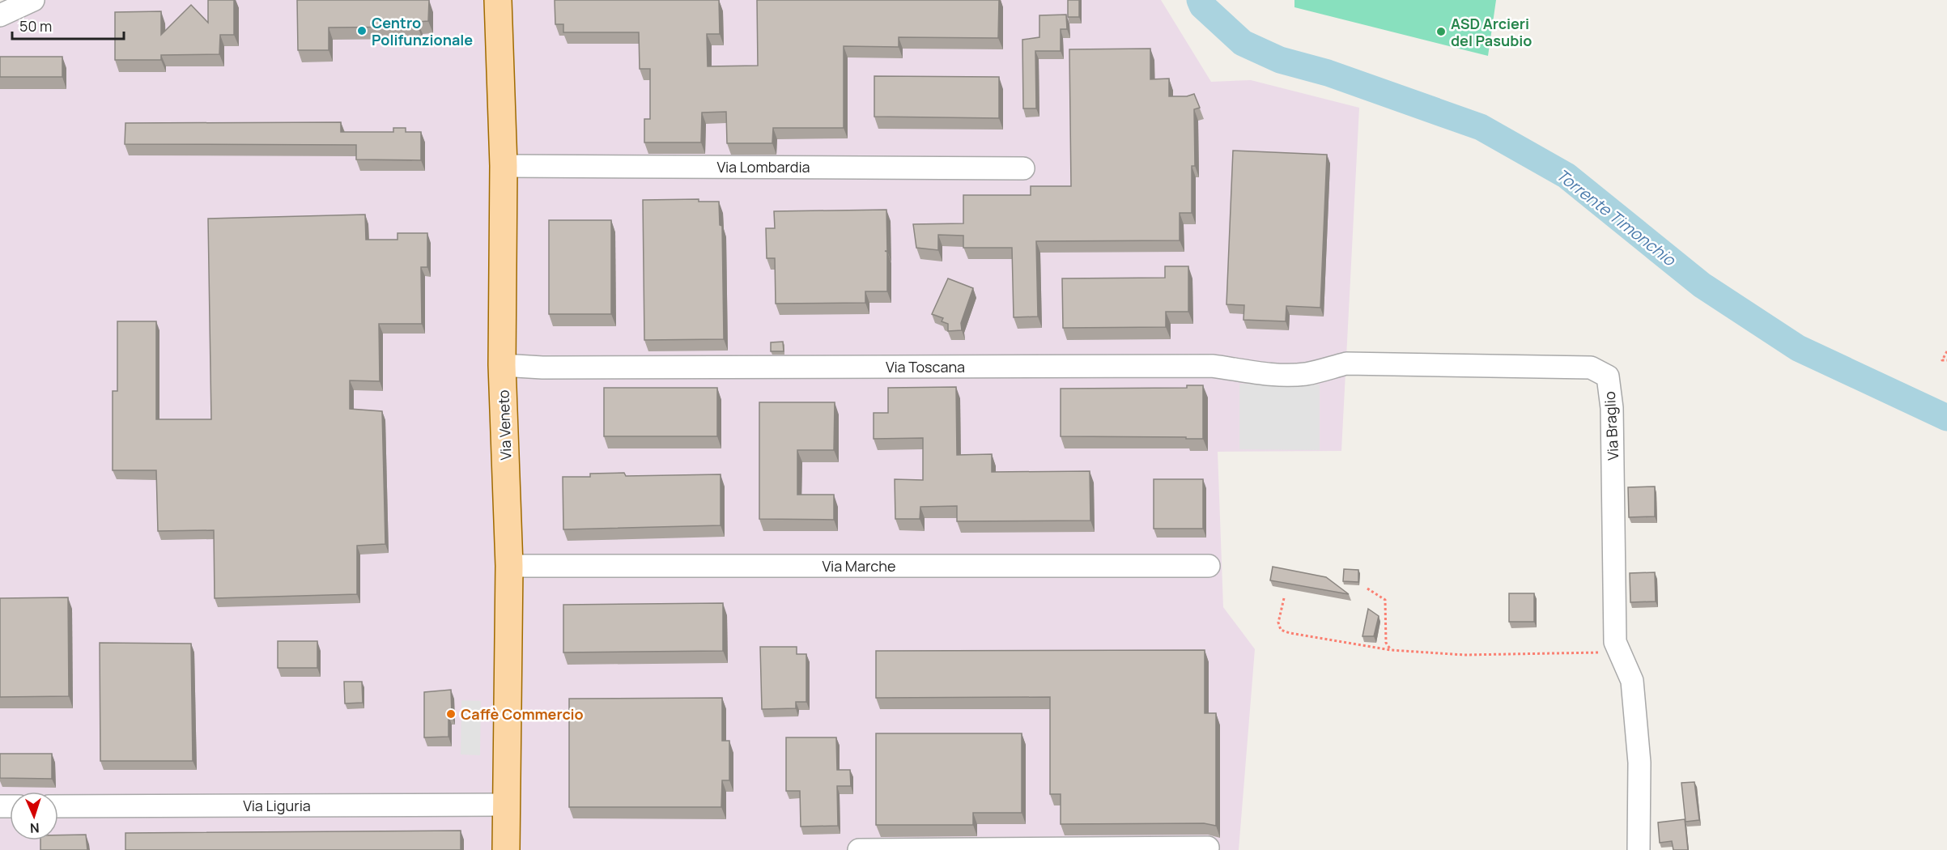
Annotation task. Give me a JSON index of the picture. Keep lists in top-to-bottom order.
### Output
{
  "streets": {
    "main road": ["Via Veneto"],
    "street": [
      "Via Lombardia",
      "Via Toscana",
      "Via Braglio",
      "Via Marche",
      "Via Liguria"
    ]
  },
  "crossings": [
    ["Via Lombardia", "Via Veneto"],
    ["Via Toscana", "Via Veneto"],
    ["Via Toscana", "Via Braglio"],
    ["Via Veneto", "Via Marche"],
    ["Via Veneto", "Via Liguria"]
  ],
  "water": ["Torrente Timonchio"],
  "places": ["Centro Polifunzionale", "ASD Arcieri del Pasubio", "Caffè Commercio"],
  "scale_bar": "50 m",
  "north": "bottom"
}
